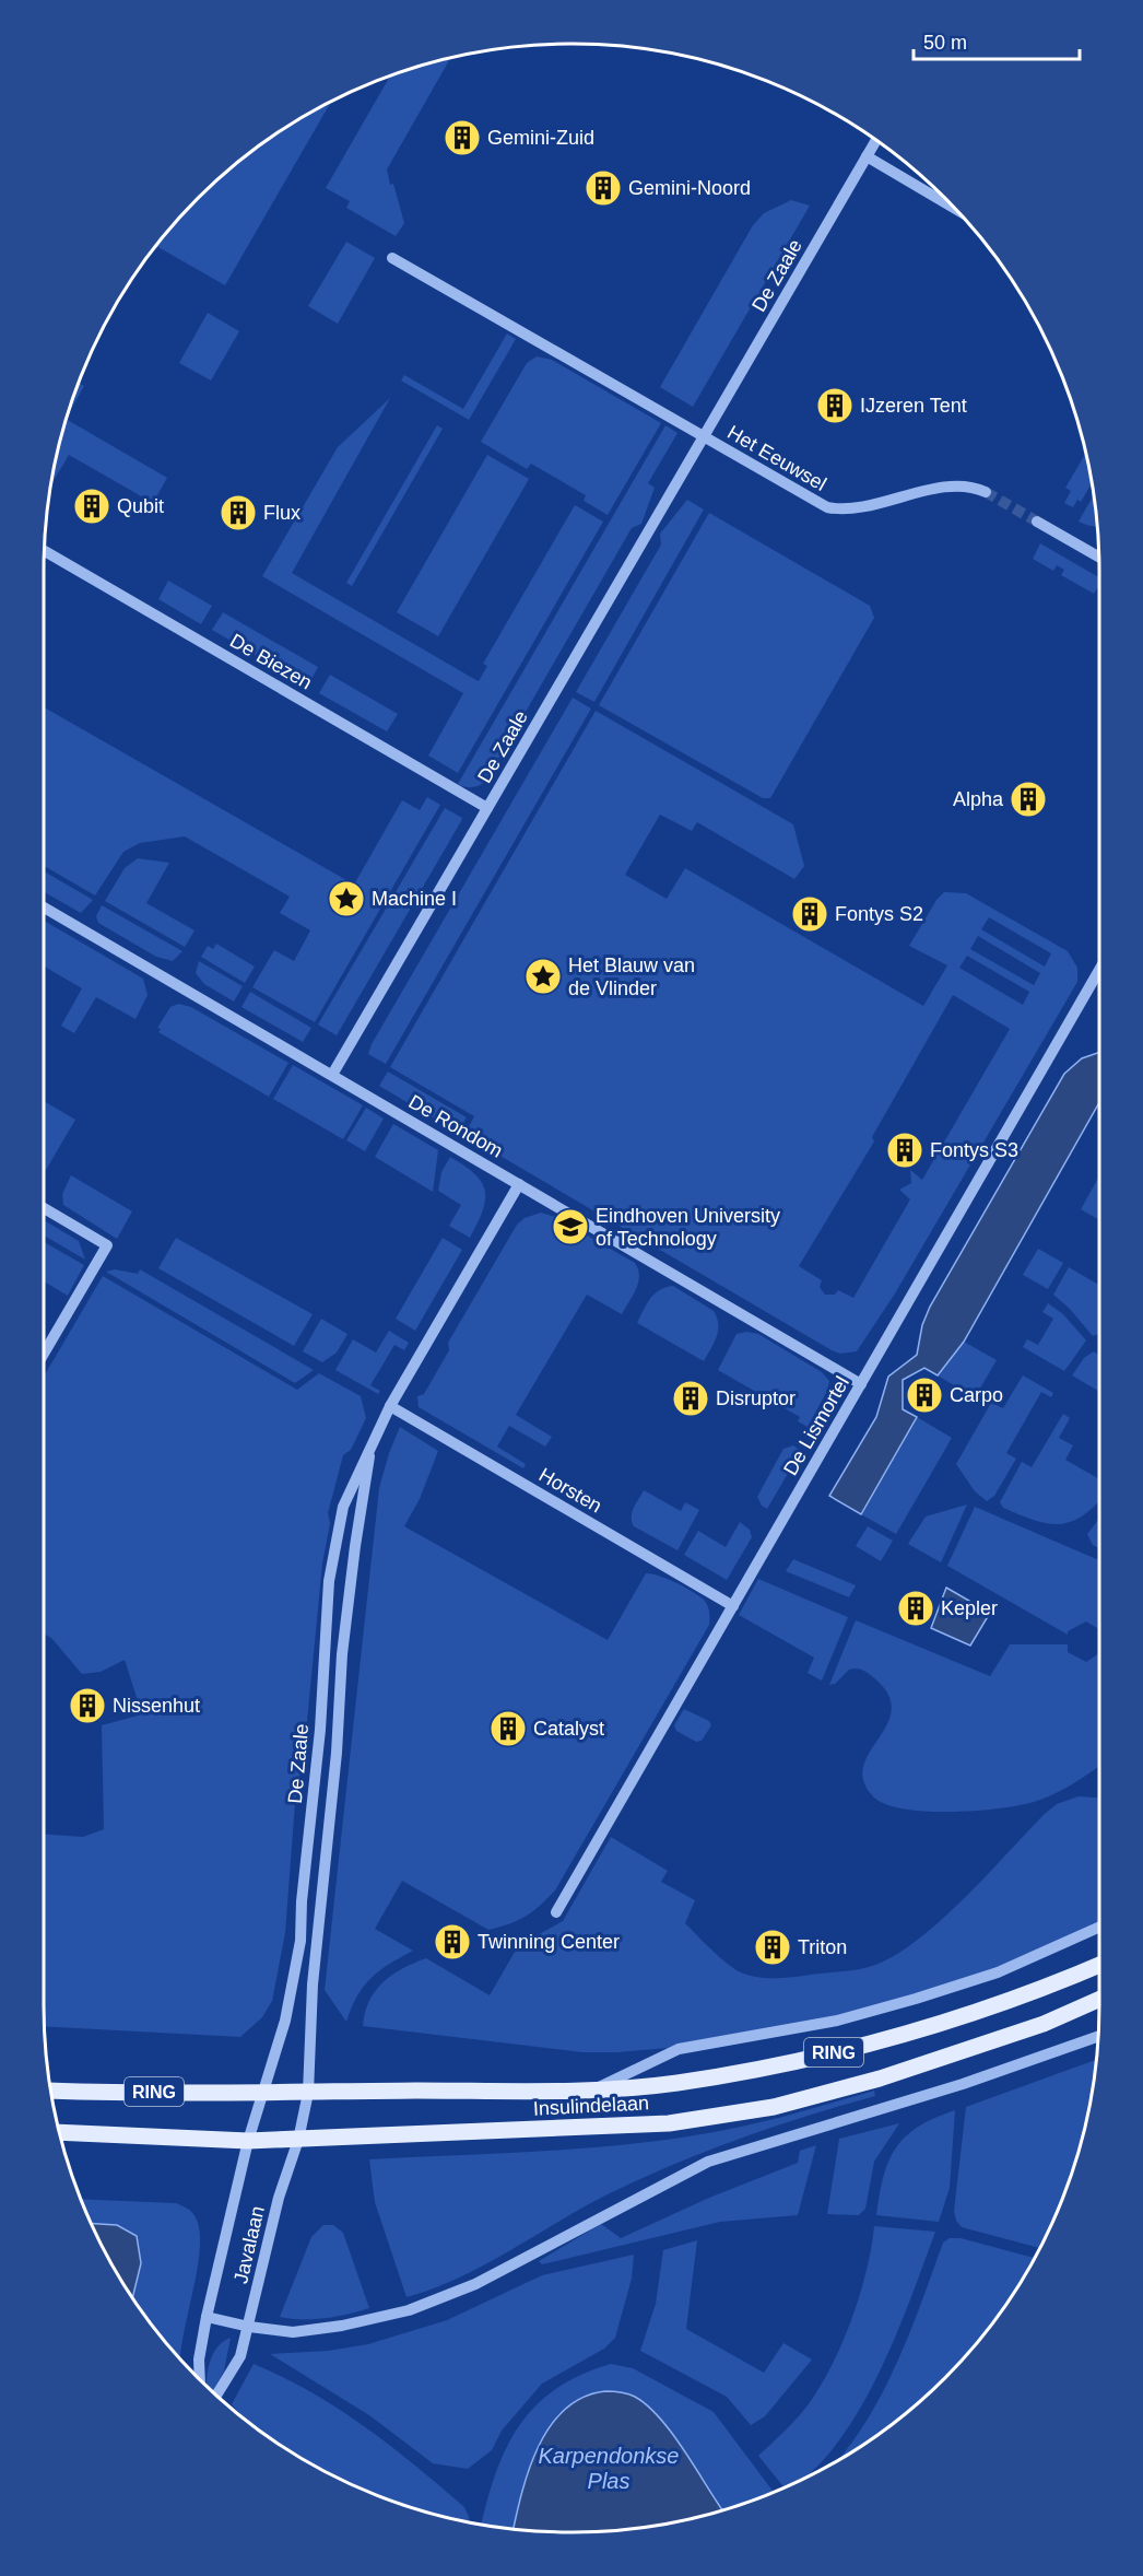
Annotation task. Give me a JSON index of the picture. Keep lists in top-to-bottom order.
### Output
{
  "streets": {
    "main road": ["RING", "Insulindelaan"],
    "street": [
      "De Zaale",
      "Het Eeuwsel",
      "De Biezen",
      "De Rondom",
      "De Lismortel",
      "Horsten",
      "Javalaan"
    ]
  },
  "crossings": [
    ["De Zaale", "Het Eeuwsel"],
    ["De Zaale", "De Biezen"],
    ["De Zaale", "De Rondom"],
    ["De Zaale", "Horsten"],
    ["De Zaale", "Insulindelaan"],
    ["De Zaale", "Javalaan"],
    ["De Rondom", "De Lismortel"],
    ["De Lismortel", "Horsten"],
    ["Insulindelaan", "Javalaan"]
  ],
  "water": ["Karpendonkse Plas"],
  "places": {
    "building": [
      "Gemini-Zuid",
      "Gemini-Noord",
      "IJzeren Tent",
      "Qubit",
      "Flux",
      "Alpha",
      "Fontys S2",
      "Fontys S3",
      "Carpo",
      "Disruptor",
      "Kepler",
      "Nissenhut",
      "Catalyst",
      "Twinning Center",
      "Triton"
    ],
    "place": ["Machine I", "Het Blauw van de Vlinder"],
    "school or university": ["Eindhoven University of Technology"]
  },
  "scale_bar": "50 m"
}
